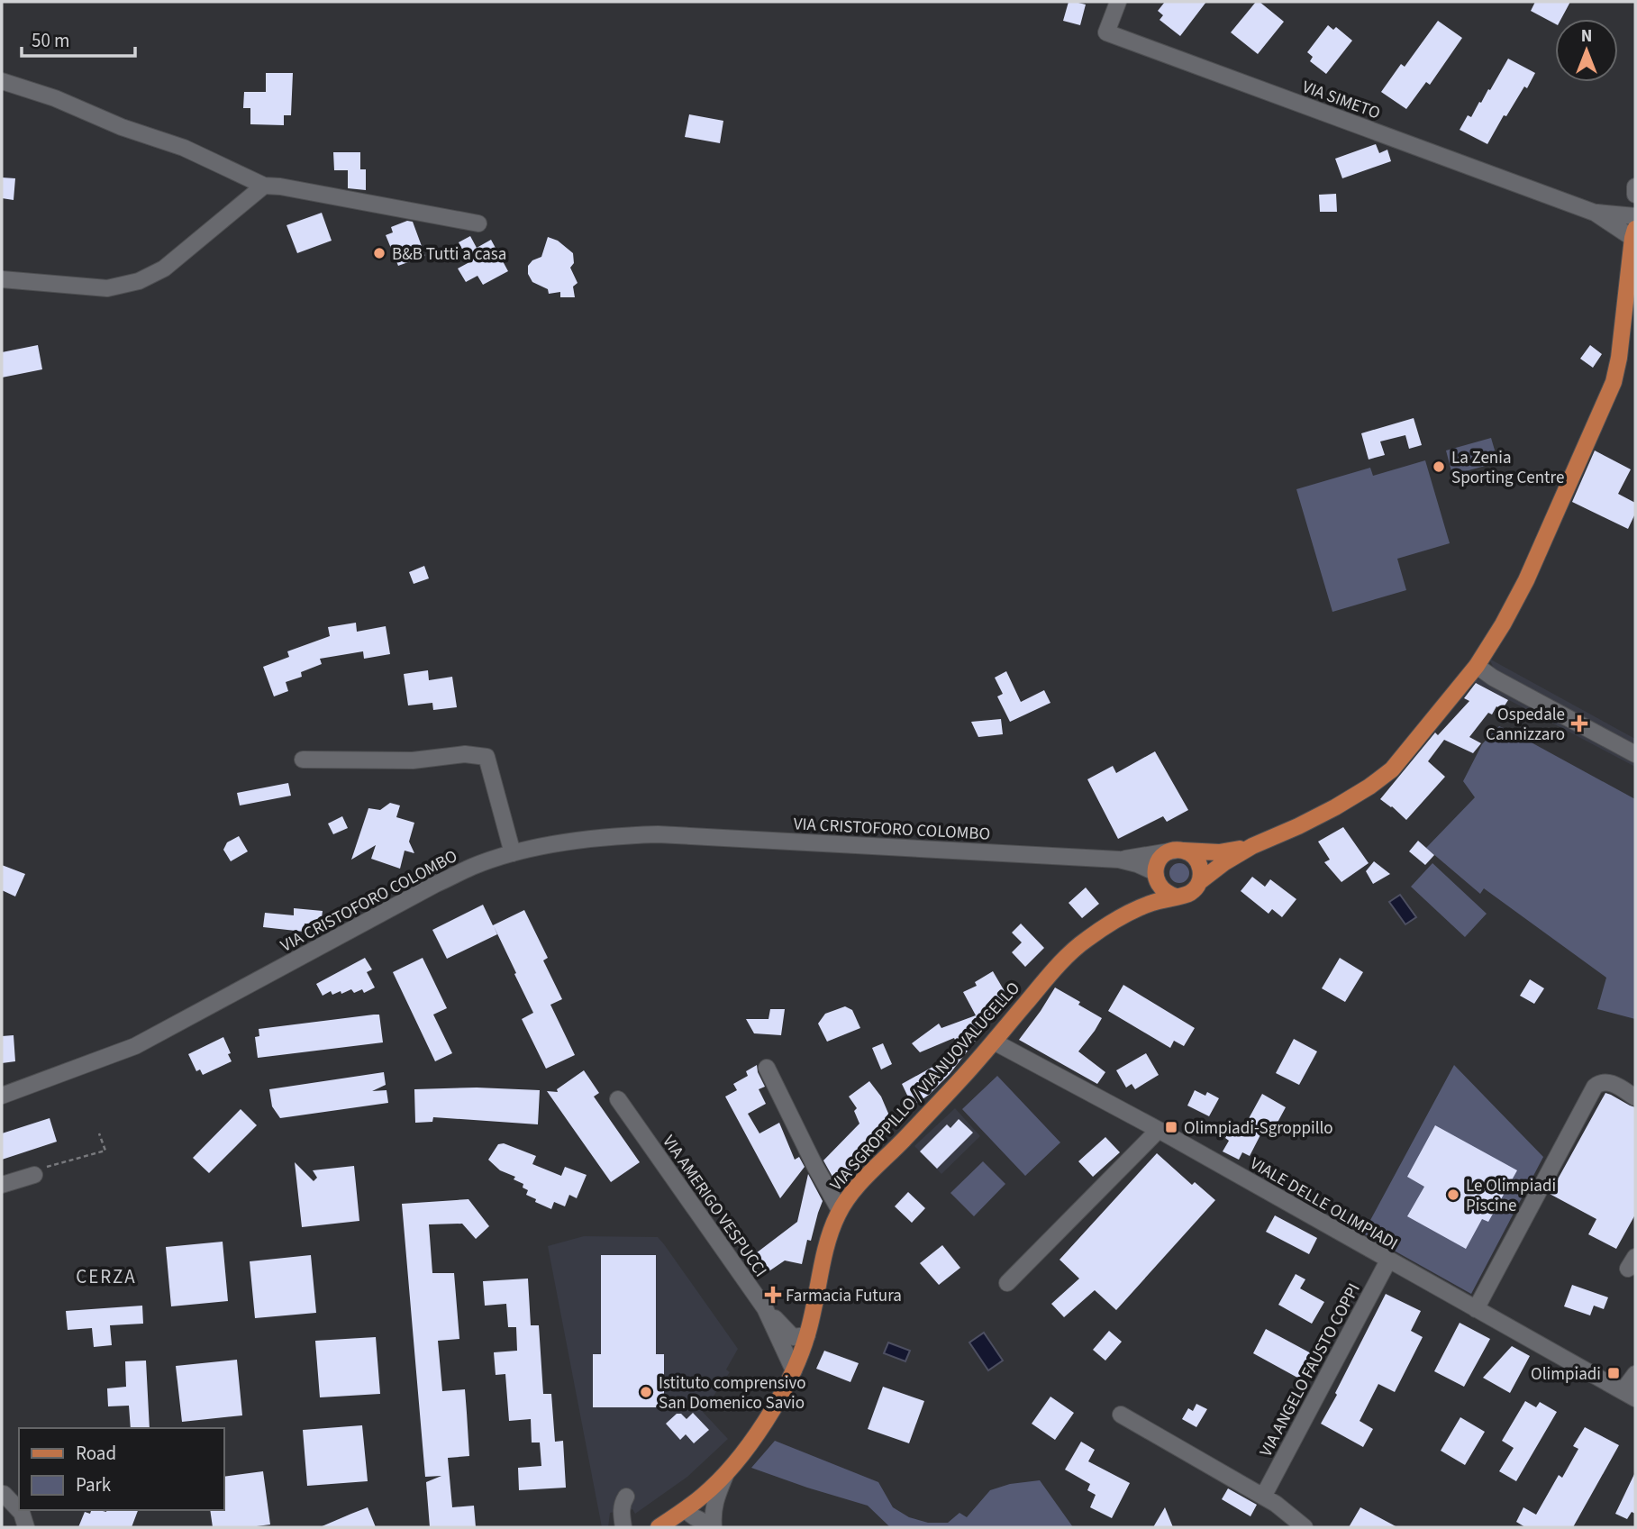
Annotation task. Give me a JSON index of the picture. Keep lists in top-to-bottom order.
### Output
{
  "streets": {
    "main road": ["VIA SGROPPILLO / VIA NUOVALUCELLO"],
    "street": [
      "VIA SIMETO",
      "VIA CRISTOFORO COLOMBO",
      "VIALE DELLE OLIMPIADI",
      "VIA AMERIGO VESPUCCI",
      "VIA ANGELO FAUSTO COPPI"
    ]
  },
  "crossings": [
    ["VIA SGROPPILLO / VIA NUOVALUCELLO", "VIALE DELLE OLIMPIADI"],
    ["VIA SGROPPILLO / VIA NUOVALUCELLO", "VIA AMERIGO VESPUCCI"],
    ["VIALE DELLE OLIMPIADI", "VIA ANGELO FAUSTO COPPI"]
  ],
  "districts": ["CERZA"],
  "places": {
    "other": [
      "B&B Tutti a casa",
      "La Zenia Sporting Centre",
      "Le Olimpiadi Piscine",
      "Istituto comprensivo San Domenico Savio"
    ],
    "health": ["Ospedale Cannizzaro", "Farmacia Futura"],
    "transit": ["Olimpiadi-Sgroppillo", "Olimpiadi"]
  },
  "legend": ["Road", "Park"],
  "scale_bar": "50 m",
  "north": "top"
}
